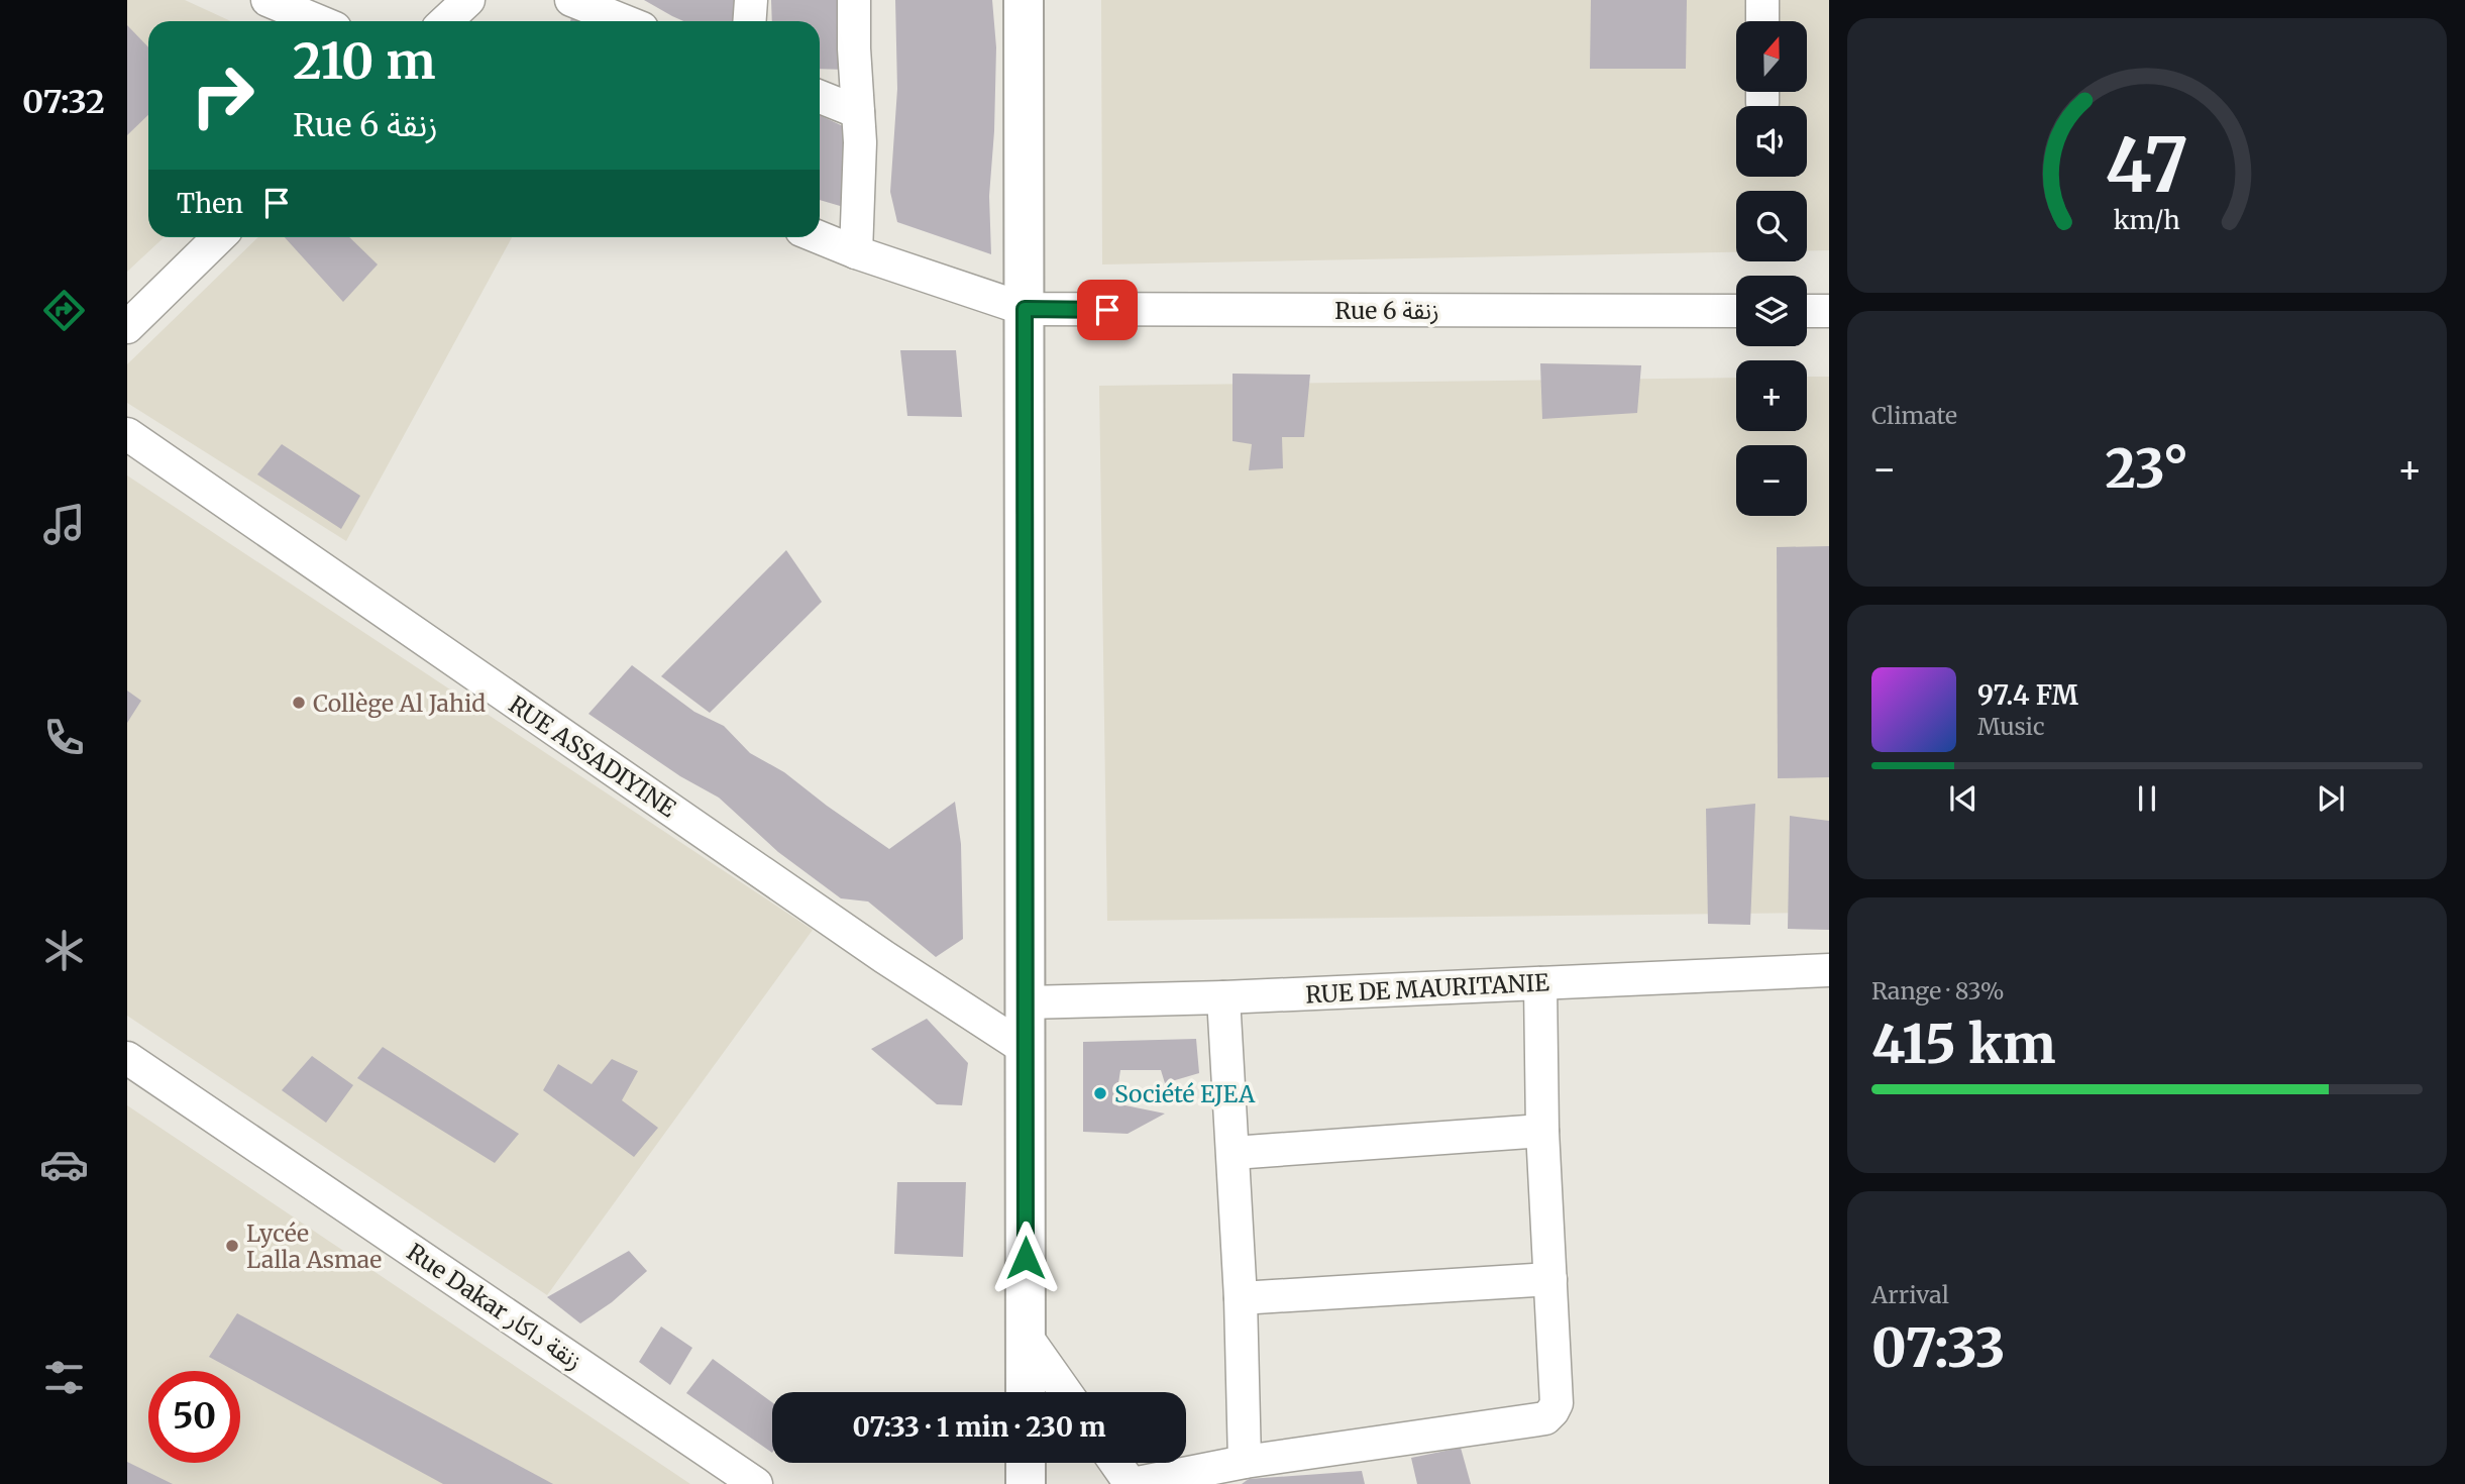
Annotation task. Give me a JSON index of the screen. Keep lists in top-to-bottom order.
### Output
{
  "streets": {
    "street": [
      "Rue 6 زنقة",
      "RUE ASSADIYINE",
      "RUE DE MAURITANIE",
      "Rue Dakar زنقة داكار"
    ]
  },
  "places": ["Collège Al Jahid", "Société EJEA", "Lycée Lalla Asmae"],
  "north": "top",
  "page": {
    "tabs": "07:32",
    "map_buttons": ["+", "−"],
    "turn": ["210 m", "Rue 6 زنقة"],
    "then": "Then",
    "tile": [
      "Climate",
      ["Range · 83%", "415 km"],
      ["Arrival", "07:33"]
    ],
    "heat": ["−", "23°", "+"],
    "song": ["97.4 FM", "Music"],
    "limit": "50",
    "trip": "07:33 · 1 min · 230 m",
    "gauge": ["47", "km/h"]
  }
}
